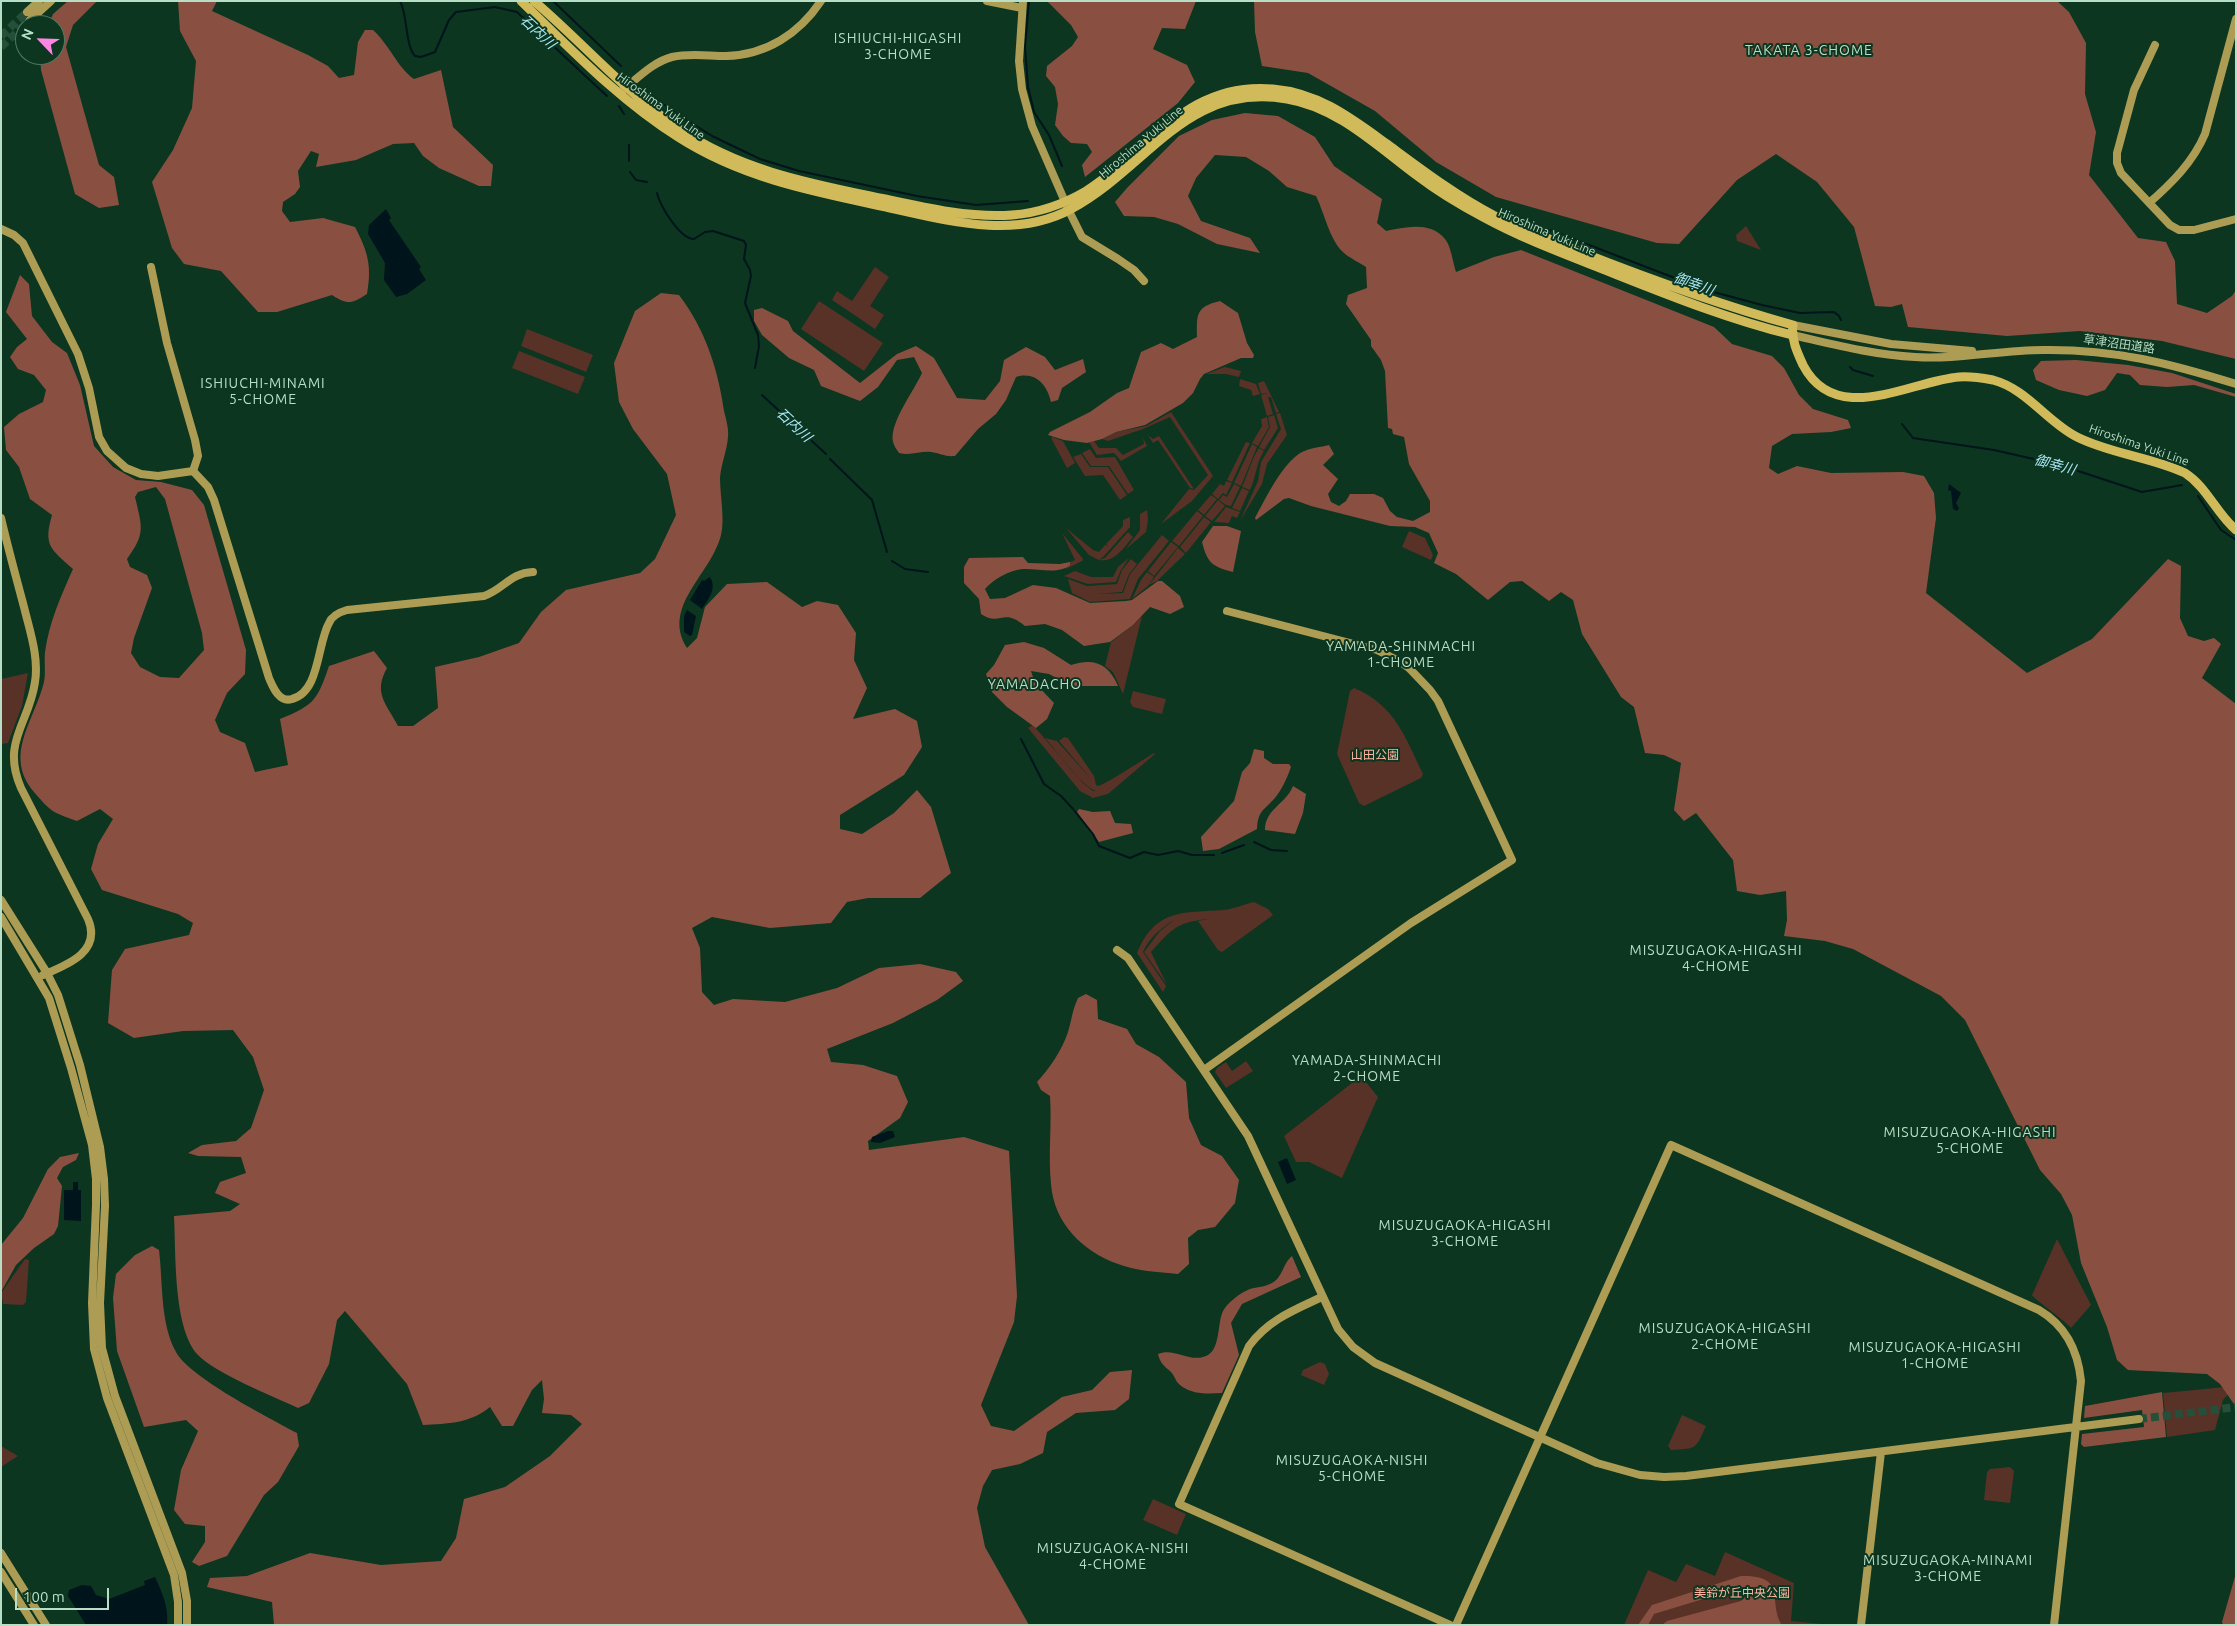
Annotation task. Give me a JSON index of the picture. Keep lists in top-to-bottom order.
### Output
{
  "streets": {
    "main road": ["Hiroshima Yuki Line"],
    "street": ["草津沼田道路"]
  },
  "districts": [
    "ISHIUCHI-HIGASHI 3-CHOME",
    "TAKATA 3-CHOME",
    "ISHIUCHI-MINAMI 5-CHOME",
    "YAMADA-SHINMACHI 1-CHOME",
    "YAMADACHO",
    "MISUZUGAOKA-HIGASHI 4-CHOME",
    "YAMADA-SHINMACHI 2-CHOME",
    "MISUZUGAOKA-HIGASHI 5-CHOME",
    "MISUZUGAOKA-HIGASHI 3-CHOME",
    "MISUZUGAOKA-HIGASHI 2-CHOME",
    "MISUZUGAOKA-HIGASHI 1-CHOME",
    "MISUZUGAOKA-NISHI 5-CHOME",
    "MISUZUGAOKA-NISHI 4-CHOME",
    "MISUZUGAOKA-MINAMI 3-CHOME"
  ],
  "water": ["石内川", "御幸川"],
  "parks": ["山田公園", "美鈴が丘中央公園"],
  "scale_bar": "100 m",
  "north": "top left"
}
